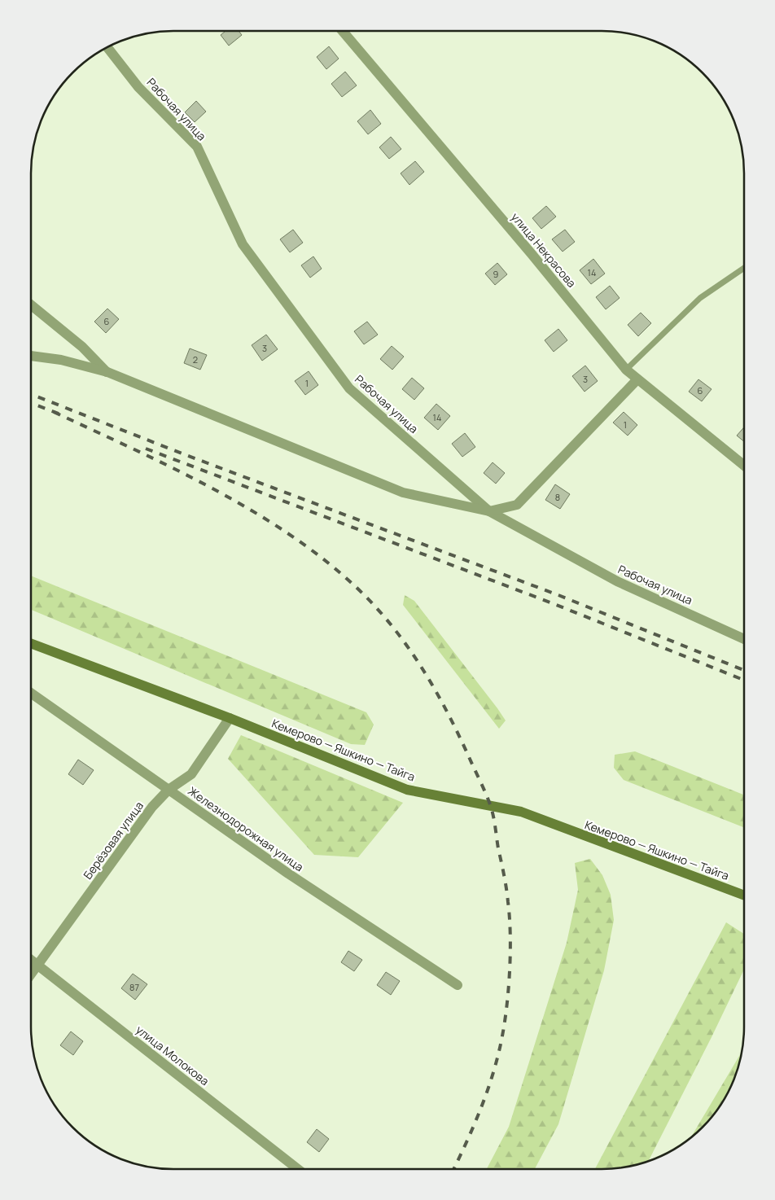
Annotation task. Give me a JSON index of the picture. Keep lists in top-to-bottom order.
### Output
{
  "streets": {
    "main road": ["Кемерово — Яшкино — Тайга"],
    "street": [
      "Рабочая улица",
      "улица Некрасова",
      "Железнодорожная улица",
      "Берёзовая улица",
      "улица Молокова"
    ]
  },
  "crossings": [
    ["Кемерово — Яшкино — Тайга", "Берёзовая улица"],
    ["Железнодорожная улица", "Берёзовая улица"],
    ["Берёзовая улица", "улица Молокова"]
  ],
  "house_numbers": [
    "14",
    "9",
    "6",
    "3",
    "2",
    "3",
    "1",
    "6",
    "14",
    "1",
    "8",
    "87"
  ]
}
